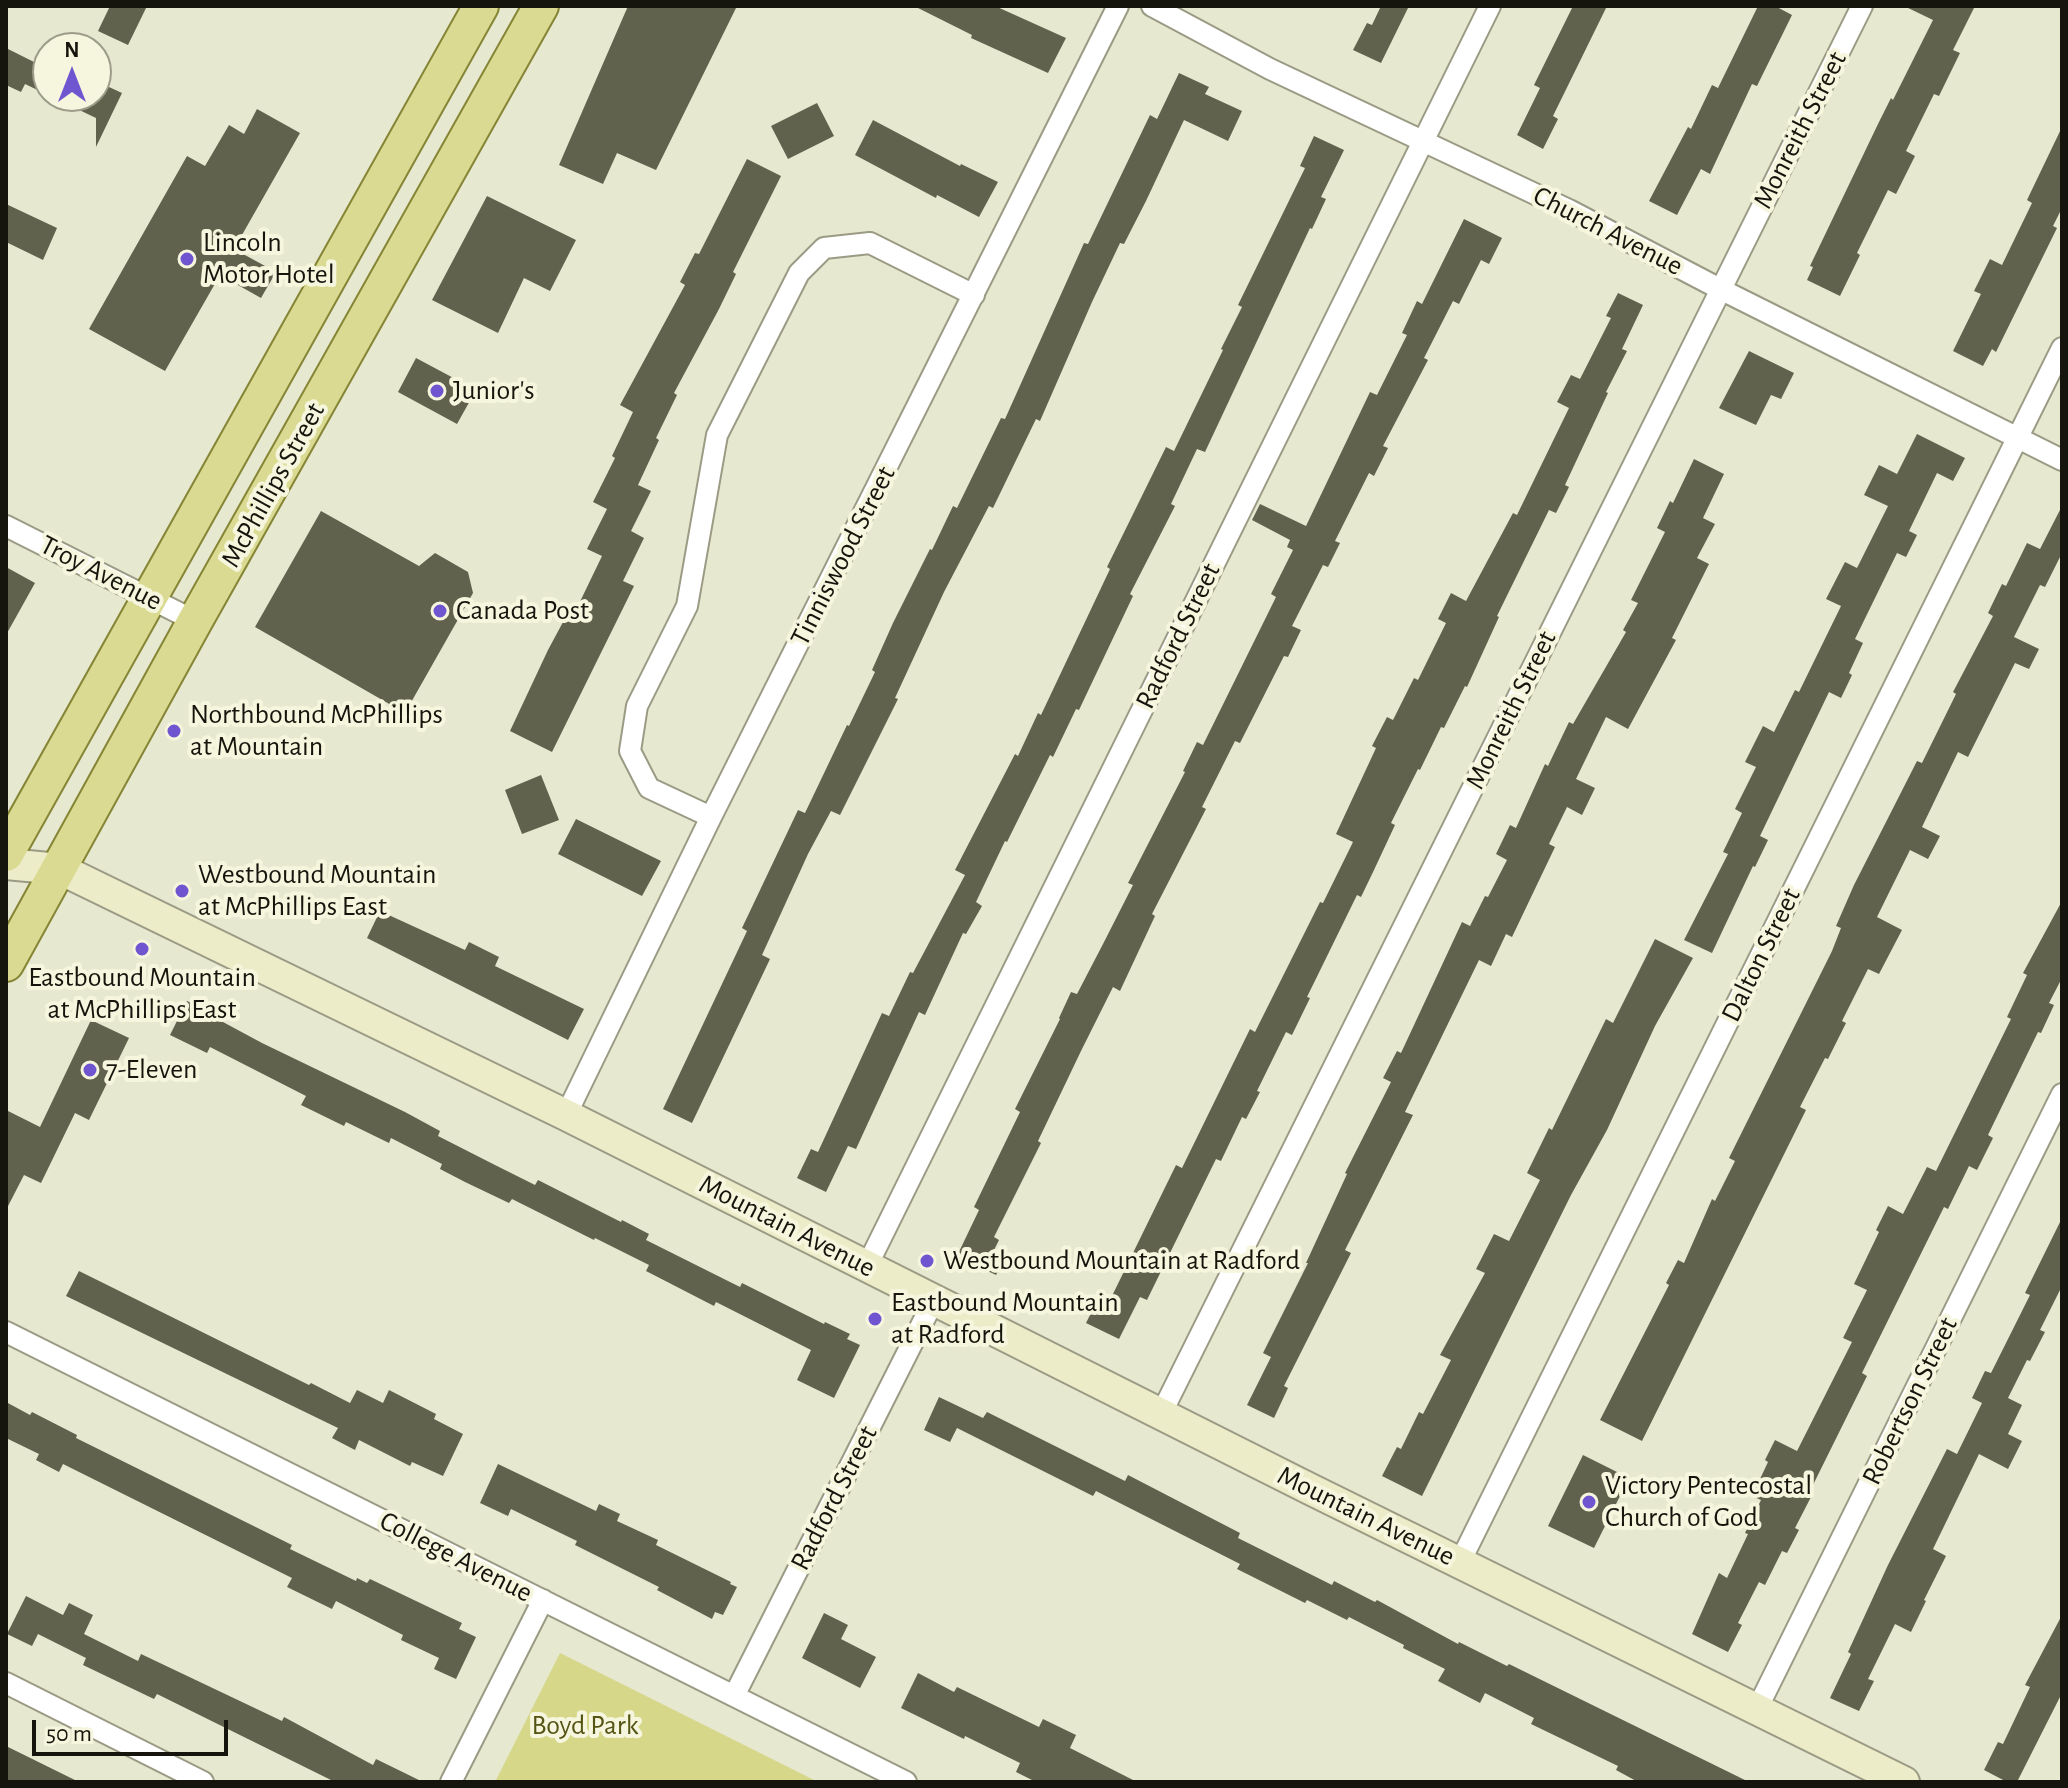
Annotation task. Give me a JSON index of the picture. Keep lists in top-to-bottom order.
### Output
{
  "streets": {
    "main road": ["McPhillips Street", "Mountain Avenue"],
    "street": [
      "Monreith Street",
      "Church Avenue",
      "Tinniswood Street",
      "Troy Avenue",
      "Radford Street",
      "Dalton Street",
      "Robertson Street",
      "College Avenue"
    ]
  },
  "crossings": [
    ["Monreith Street", "Church Avenue"],
    ["Monreith Street", "Mountain Avenue"],
    ["Church Avenue", "Radford Street"],
    ["Church Avenue", "Dalton Street"],
    ["McPhillips Street", "Troy Avenue"],
    ["McPhillips Street", "Mountain Avenue"],
    ["Tinniswood Street", "Mountain Avenue"],
    ["Radford Street", "Mountain Avenue"],
    ["Radford Street", "College Avenue"],
    ["Dalton Street", "Mountain Avenue"],
    ["Mountain Avenue", "Robertson Street"]
  ],
  "parks": ["Boyd Park"],
  "places": [
    "Lincoln Motor Hotel",
    "Junior's",
    "Canada Post",
    "Northbound McPhillips at Mountain",
    "Westbound Mountain at McPhillips East",
    "Eastbound Mountain at McPhillips East",
    "7-Eleven",
    "Westbound Mountain at Radford",
    "Eastbound Mountain at Radford",
    "Victory Pentecostal Church of God"
  ],
  "scale_bar": "50 m",
  "north": "top"
}
